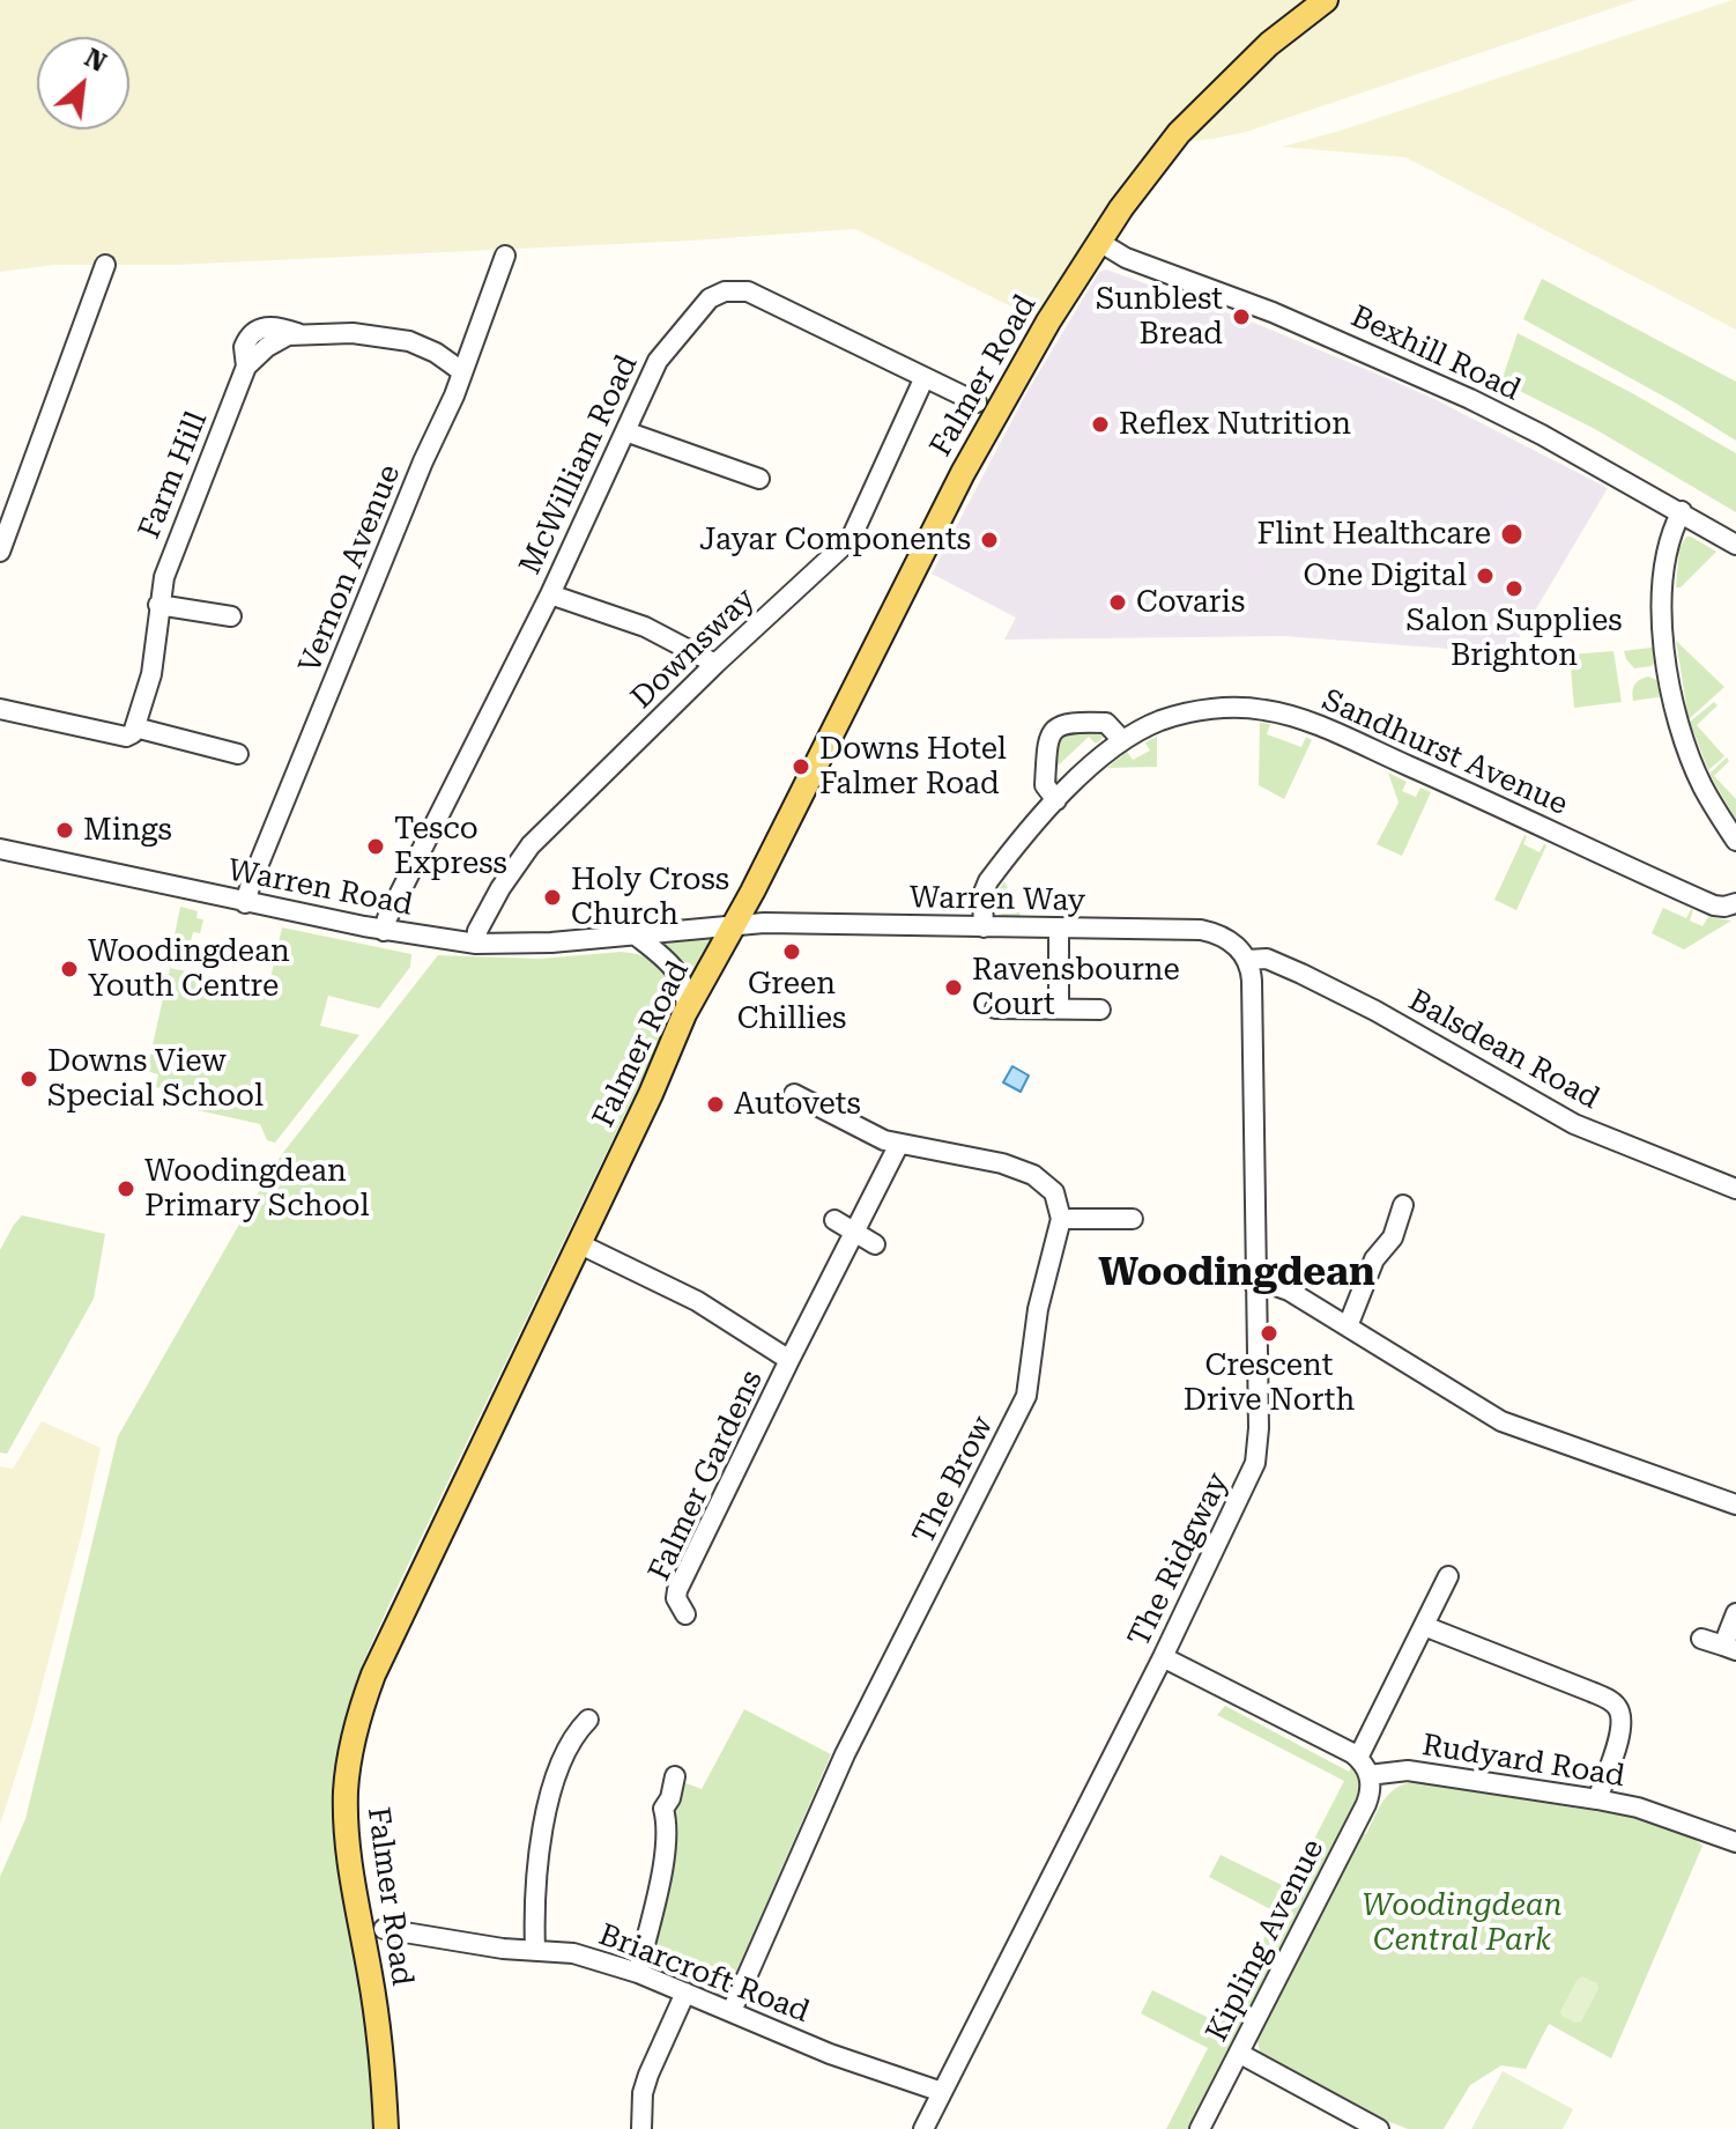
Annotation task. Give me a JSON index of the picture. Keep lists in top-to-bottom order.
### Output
{
  "streets": {
    "main road": ["Falmer Road"],
    "street": [
      "Bexhill Road",
      "McWilliam Road",
      "Farm Hill",
      "Vernon Avenue",
      "Downsway",
      "Sandhurst Avenue",
      "Warren Road",
      "Warren Way",
      "Balsdean Road",
      "Falmer Gardens",
      "The Brow",
      "The Ridgway",
      "Rudyard Road",
      "Kipling Avenue",
      "Briarcroft Road"
    ]
  },
  "crossings": [
    ["Bexhill Road", "Falmer Road"],
    ["Falmer Road", "Warren Road"],
    ["Falmer Road", "Warren Way"],
    ["Falmer Road", "Falmer Gardens"],
    ["McWilliam Road", "Downsway"],
    ["McWilliam Road", "Warren Road"],
    ["Farm Hill", "Vernon Avenue"],
    ["Vernon Avenue", "Warren Road"],
    ["Downsway", "Warren Road"],
    ["Sandhurst Avenue", "Warren Way"],
    ["Warren Road", "Warren Way"],
    ["Warren Way", "Balsdean Road"],
    ["Warren Way", "The Ridgway"],
    ["Balsdean Road", "The Ridgway"],
    ["The Brow", "Briarcroft Road"],
    ["The Ridgway", "Briarcroft Road"],
    ["Rudyard Road", "Kipling Avenue"]
  ],
  "districts": ["Woodingdean"],
  "parks": ["Woodingdean Central Park"],
  "places": [
    "Sunblest Bread",
    "Reflex Nutrition",
    "Flint Healthcare",
    "Jayar Components",
    "One Digital",
    "Salon Supplies Brighton",
    "Covaris",
    "Downs Hotel Falmer Road",
    "Mings",
    "Tesco Express",
    "Holy Cross Church",
    "Green Chillies",
    "Woodingdean Youth Centre",
    "Ravensbourne Court",
    "Downs View Special School",
    "Autovets",
    "Woodingdean Primary School",
    "Crescent Drive North"
  ],
  "north": "top right"
}
